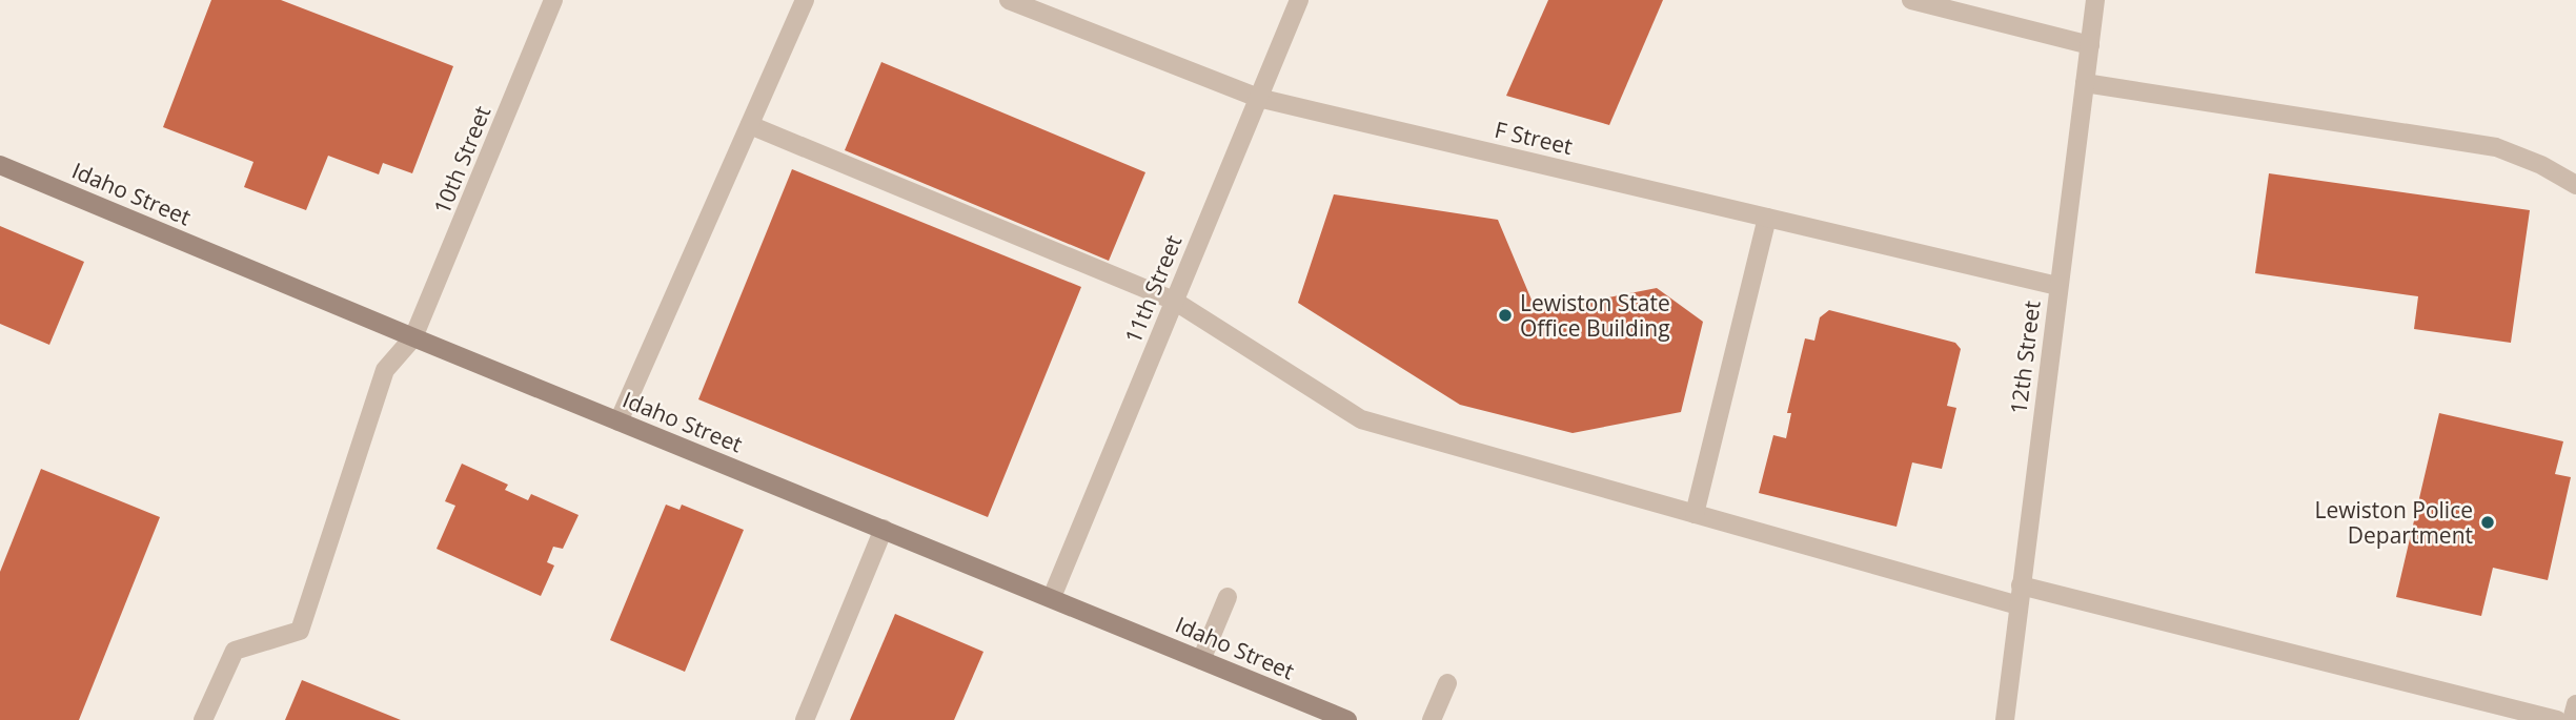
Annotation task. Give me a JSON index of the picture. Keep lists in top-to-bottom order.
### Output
{
  "streets": {
    "street": [
      "F Street",
      "10th Street",
      "Idaho Street",
      "11th Street",
      "12th Street"
    ]
  },
  "crossings": [
    ["F Street", "11th Street"],
    ["F Street", "12th Street"],
    ["10th Street", "Idaho Street"],
    ["Idaho Street", "11th Street"]
  ],
  "places": ["Lewiston State Office Building", "Lewiston Police Department"]
}
